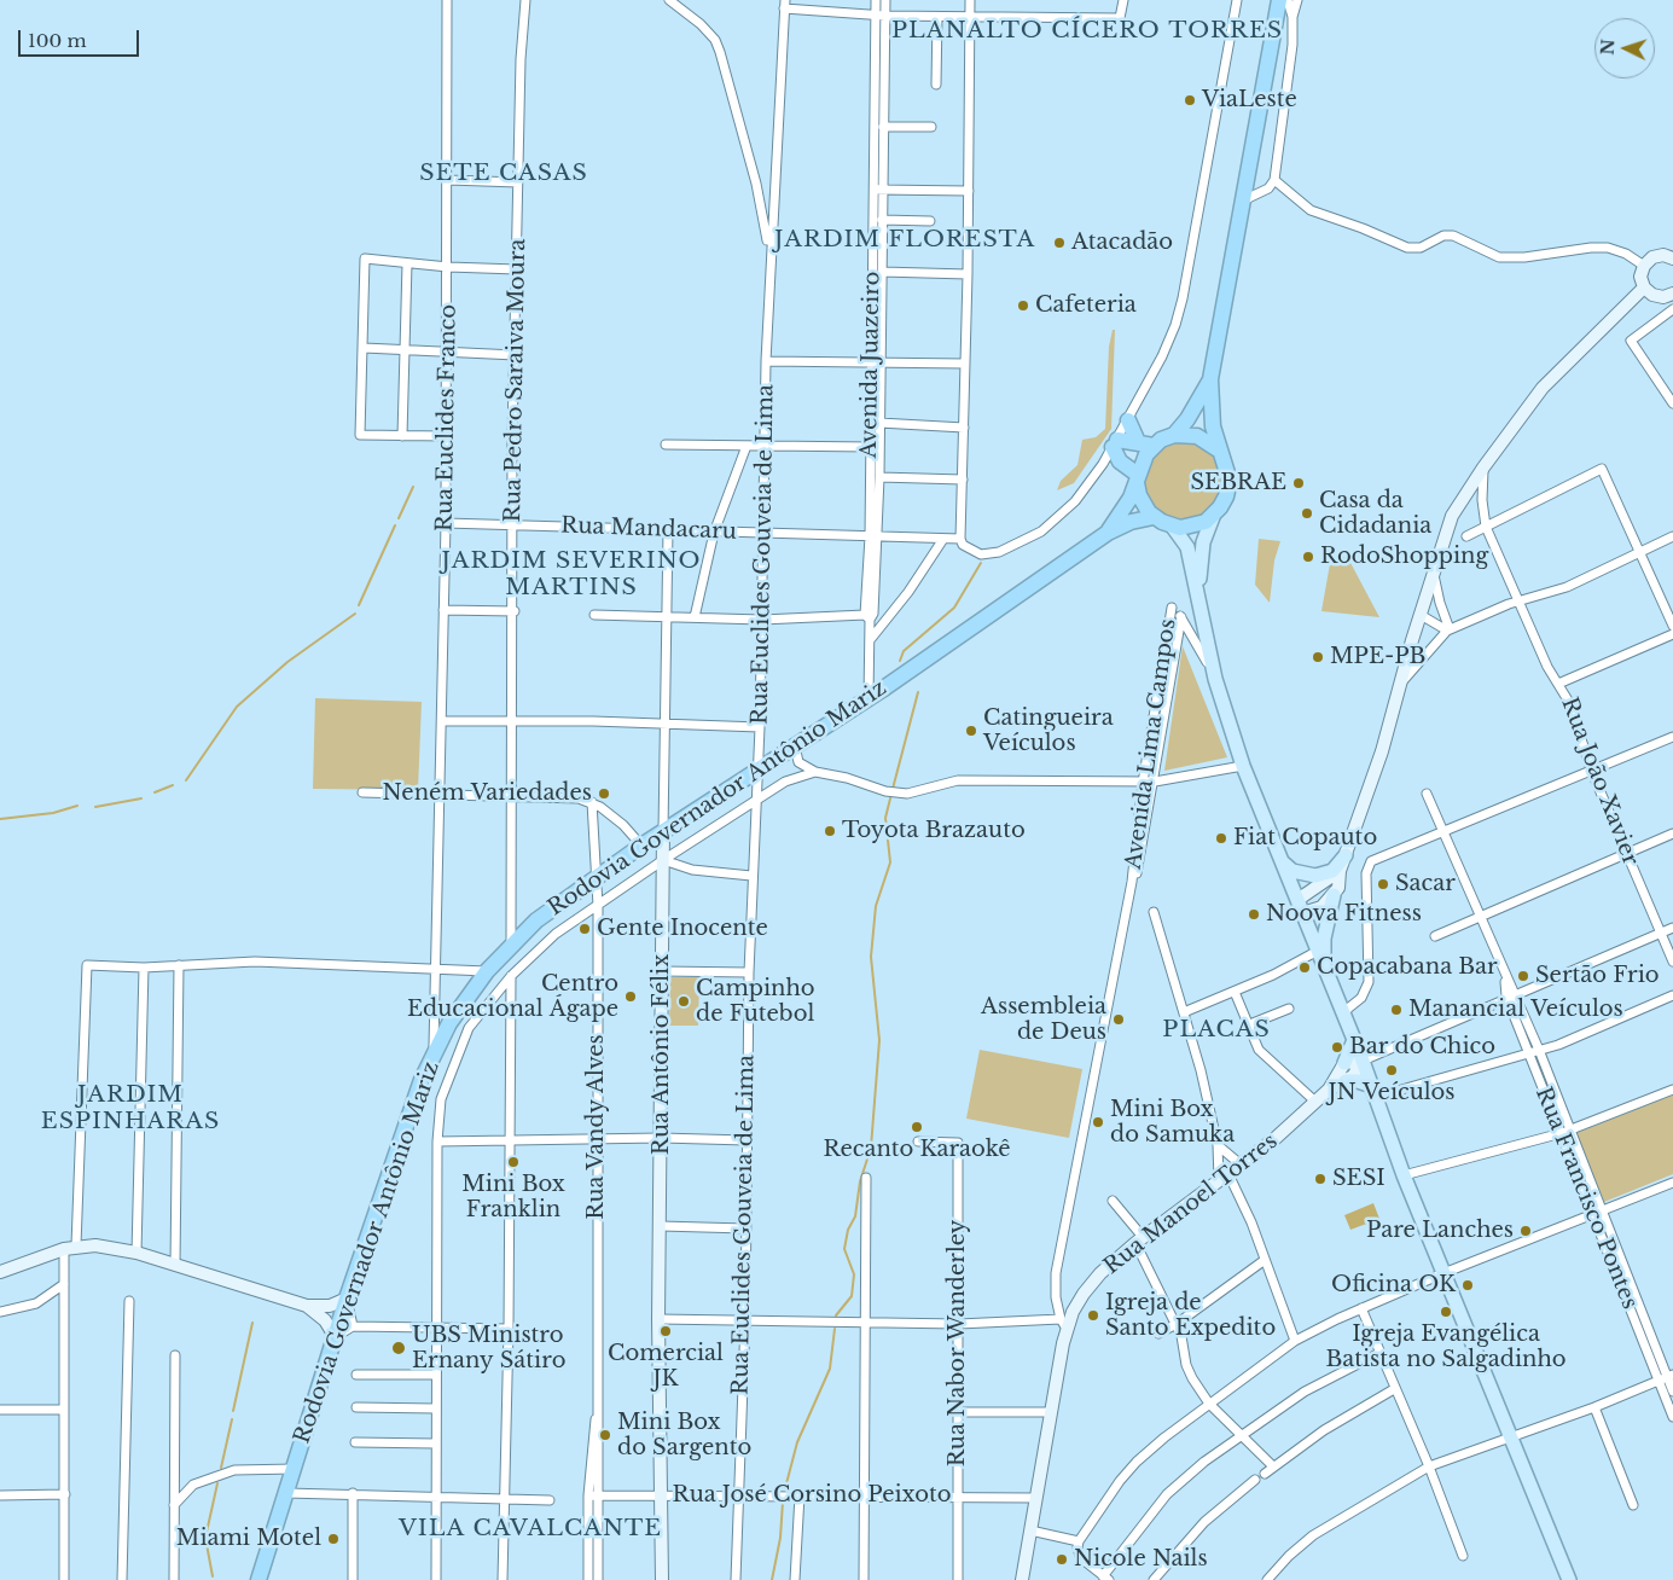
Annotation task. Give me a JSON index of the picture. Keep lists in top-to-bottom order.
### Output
{
  "streets": {
    "highway": ["Rodovia Governador Antônio Mariz"],
    "main road": ["Avenida Lima Campos", "Rua Antônio Félix", "Rua Manoel Torres"],
    "street": [
      "Avenida Juazeiro",
      "Rua Pedro Saraiva Moura",
      "Rua Euclides Franco",
      "Rua Mandacaru",
      "Rua Euclides Gouveia de Lima",
      "Rua João Xavier",
      "Rua Vandy Alves",
      "Rua Francisco Pontes",
      "Rua Nabor Wanderley",
      "Rua José Corsino Peixoto"
    ]
  },
  "crossings": [
    ["Avenida Juazeiro", "Rua Mandacaru"],
    ["Avenida Juazeiro", "Rodovia Governador Antônio Mariz"],
    ["Rua Pedro Saraiva Moura", "Rua Mandacaru"],
    ["Rua Pedro Saraiva Moura", "Rodovia Governador Antônio Mariz"],
    ["Rua Euclides Franco", "Rua Mandacaru"],
    ["Rua Euclides Franco", "Rodovia Governador Antônio Mariz"],
    ["Rua Mandacaru", "Rua Euclides Gouveia de Lima"],
    ["Rua Mandacaru", "Rua Antônio Félix"],
    ["Rua Euclides Gouveia de Lima", "Rodovia Governador Antônio Mariz"],
    ["Rua Euclides Gouveia de Lima", "Rua José Corsino Peixoto"],
    ["Avenida Lima Campos", "Rua Manoel Torres"],
    ["Avenida Lima Campos", "Rua José Corsino Peixoto"],
    ["Rodovia Governador Antônio Mariz", "Rua Antônio Félix"],
    ["Rodovia Governador Antônio Mariz", "Rua Vandy Alves"],
    ["Rua Antônio Félix", "Rua José Corsino Peixoto"],
    ["Rua Vandy Alves", "Rua José Corsino Peixoto"],
    ["Rua Nabor Wanderley", "Rua José Corsino Peixoto"]
  ],
  "districts": [
    "PLANALTO CÍCERO TORRES",
    "SETE CASAS",
    "JARDIM FLORESTA",
    "JARDIM SEVERINO MARTINS",
    "PLACAS",
    "JARDIM ESPINHARAS",
    "VILA CAVALCANTE"
  ],
  "places": [
    "ViaLeste",
    "Atacadão",
    "Cafeteria",
    "SEBRAE",
    "Casa da Cidadania",
    "RodoShopping",
    "MPE-PB",
    "Catingueira Veículos",
    "Neném Variedades",
    "Toyota Brazauto",
    "Fiat Copauto",
    "Sacar",
    "Noova Fitness",
    "Gente Inocente",
    "Copacabana Bar",
    "Sertão Frio",
    "Centro Educacional Ágape",
    "Campinho de Futebol",
    "Manancial Veículos",
    "Assembleia de Deus",
    "Bar do Chico",
    "JN Veículos",
    "Mini Box do Samuka",
    "Recanto Karaokê",
    "Mini Box Franklin",
    "SESI",
    "Pare Lanches",
    "Oficina OK",
    "Igreja Evangélica Batista no Salgadinho",
    "Igreja de Santo Expedito",
    "Comercial JK",
    "UBS Ministro Ernany Sátiro",
    "Mini Box do Sargento",
    "Miami Motel",
    "Nicole Nails"
  ],
  "scale_bar": "100 m",
  "north": "left"
}
